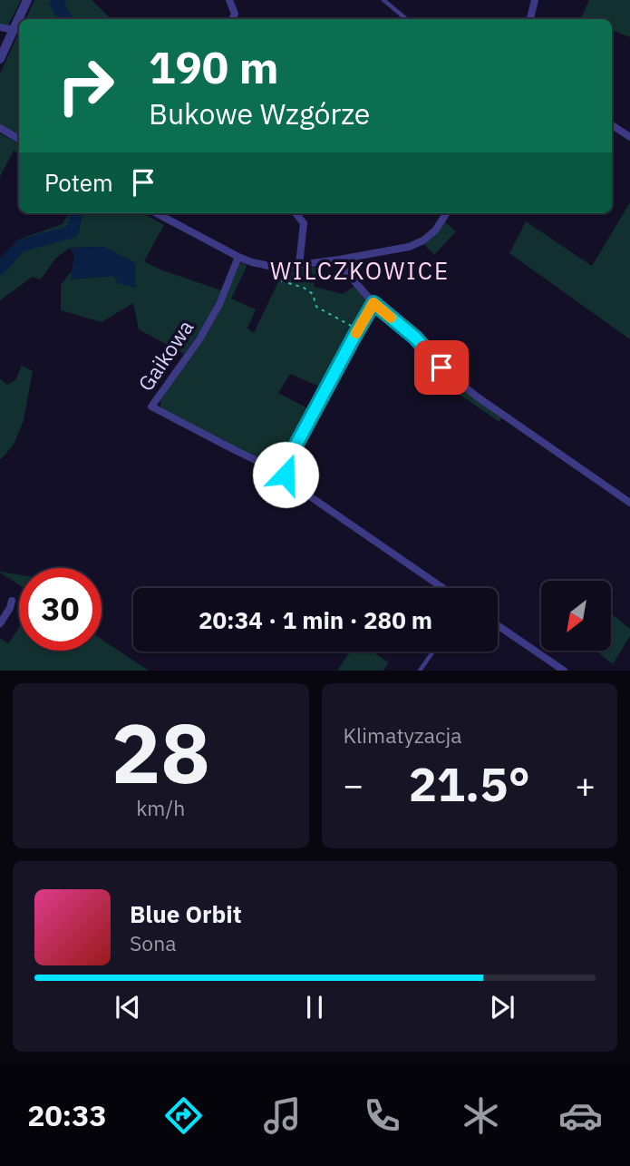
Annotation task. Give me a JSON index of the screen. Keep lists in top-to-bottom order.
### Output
{
  "streets": {
    "street": ["Gaikowa"]
  },
  "districts": ["WILCZKOWICE"],
  "north": "bottom left",
  "page": {
    "turn": ["190 m", "Bukowe Wzgórze"],
    "then": "Potem",
    "limit": "30",
    "trip": "20:34 · 1 min · 280 m",
    "tile": [
      ["28", "km/h"],
      "Klimatyzacja"
    ],
    "heat": ["−", "21.5°", "+"],
    "song": ["Blue Orbit", "Sona"],
    "tabs": "20:33"
  }
}
